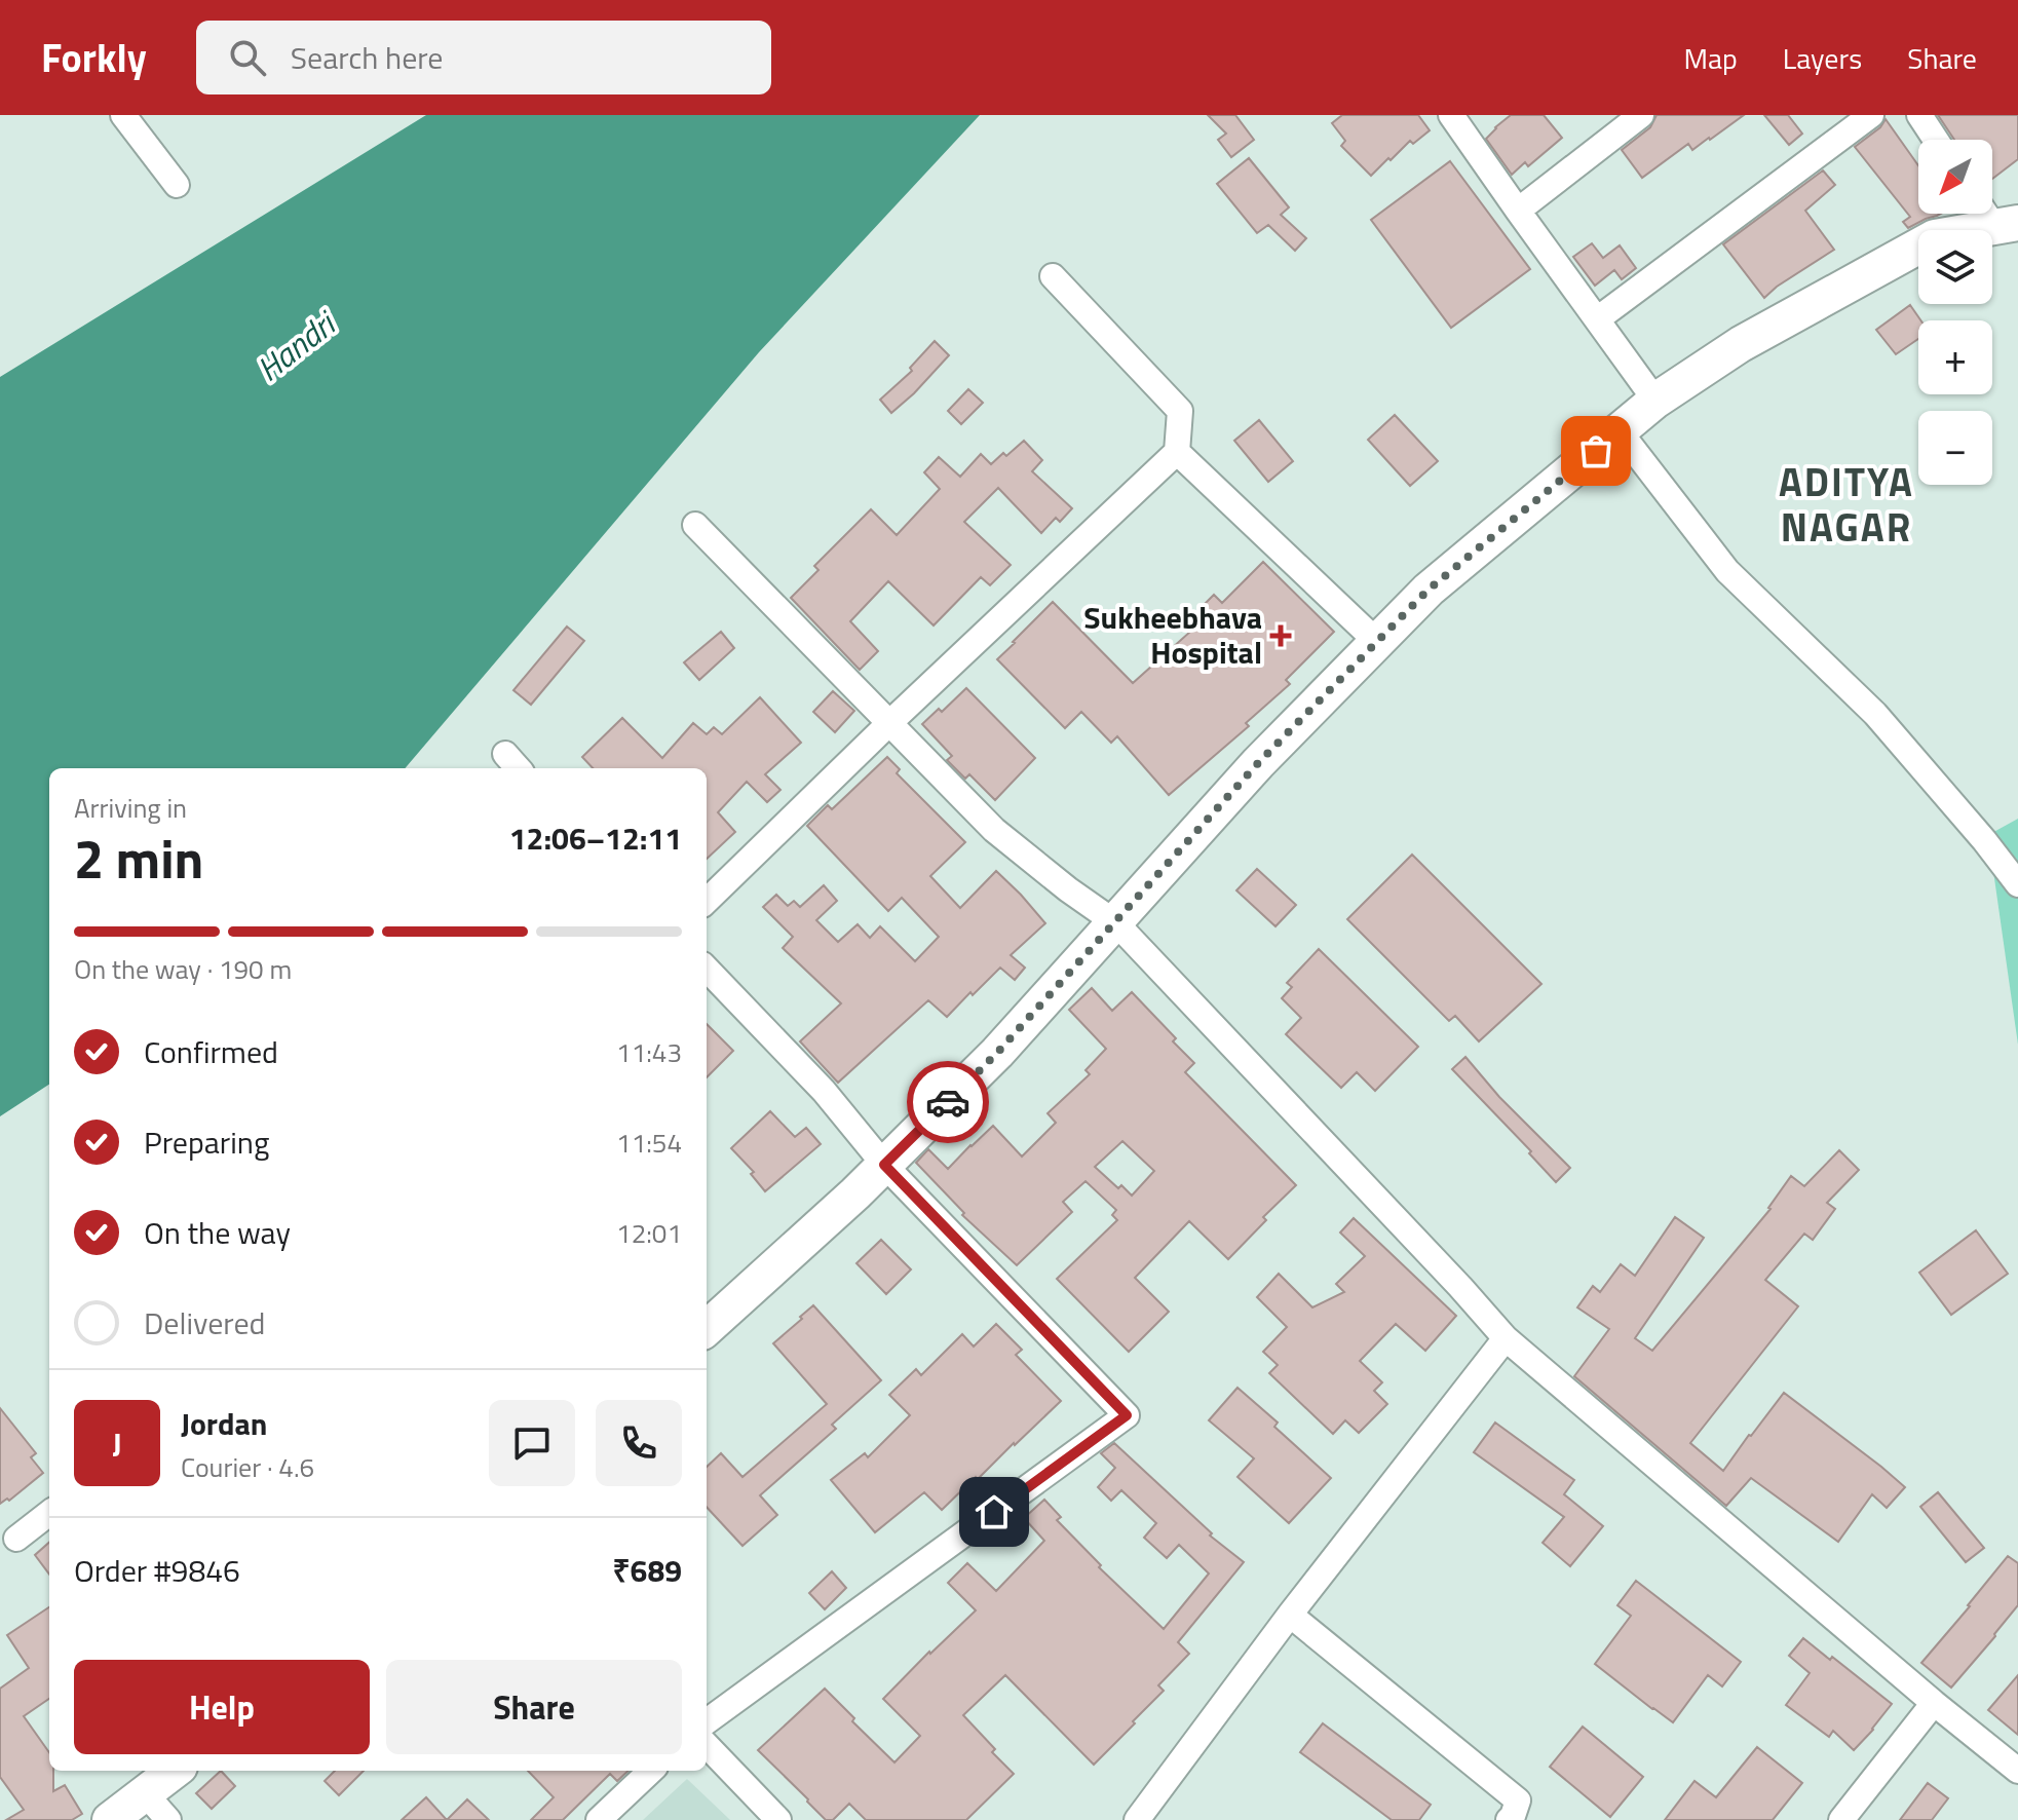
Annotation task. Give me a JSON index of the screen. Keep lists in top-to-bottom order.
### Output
{
  "districts": ["ADITYA NAGAR"],
  "water": ["Handri"],
  "places": {
    "health": ["Sukheebhava Hospital"]
  },
  "north": "bottom left",
  "page": {
    "header": "Forkly",
    "search": "Search here",
    "nav": ["Map", "Layers", "Share"],
    "map_buttons": ["+", "−"],
    "heading": ["2 min", "Arriving in", "12:06–12:11"],
    "panel": [
      "Jordan",
      "Courier · 4.6",
      "Order #9846",
      "₹689"
    ],
    "bar": "On the way · 190 m",
    "list": [
      ["Confirmed", "11:43"],
      ["Preparing", "11:54"],
      ["On the way", "12:01"],
      "Delivered"
    ],
    "round": "J",
    "buttons": ["Help", "Share"]
  }
}
